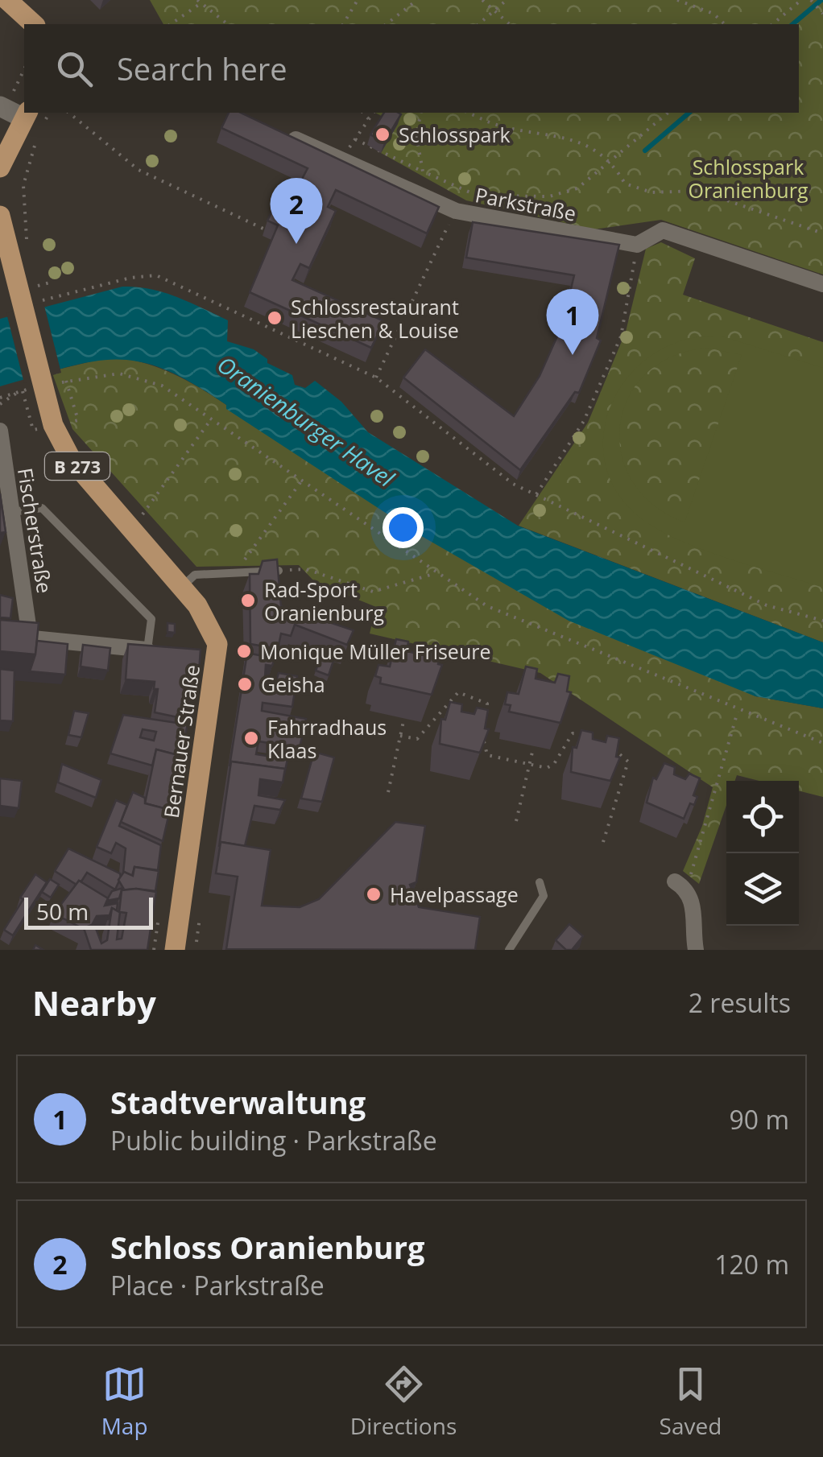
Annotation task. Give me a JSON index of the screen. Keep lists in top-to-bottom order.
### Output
{
  "streets": {
    "main road": ["B 273", "Bernauer Straße"],
    "street": ["Parkstraße", "Fischerstraße"]
  },
  "water": ["Oranienburger Havel"],
  "parks": ["Schlosspark Oranienburg"],
  "places": [
    "Schlosspark",
    "Schlossrestaurant Lieschen & Louise",
    "Rad-Sport Oranienburg",
    "Monique Müller Friseure",
    "Geisha",
    "Fahrradhaus Klaas",
    "Havelpassage"
  ],
  "scale_bar": "50 m",
  "page": {
    "search": "Search here",
    "pins": ["2", "1"],
    "scale": "50 m",
    "heading": ["Nearby", "2 results"],
    "list": [
      {
        "mark": "1",
        "name": "Stadtverwaltung",
        "note": "Public building · Parkstraße",
        "value": "90 m"
      },
      {
        "mark": "2",
        "name": "Schloss Oranienburg",
        "note": "Place · Parkstraße",
        "value": "120 m"
      }
    ],
    "nav": ["Map", "Directions", "Saved"]
  }
}
